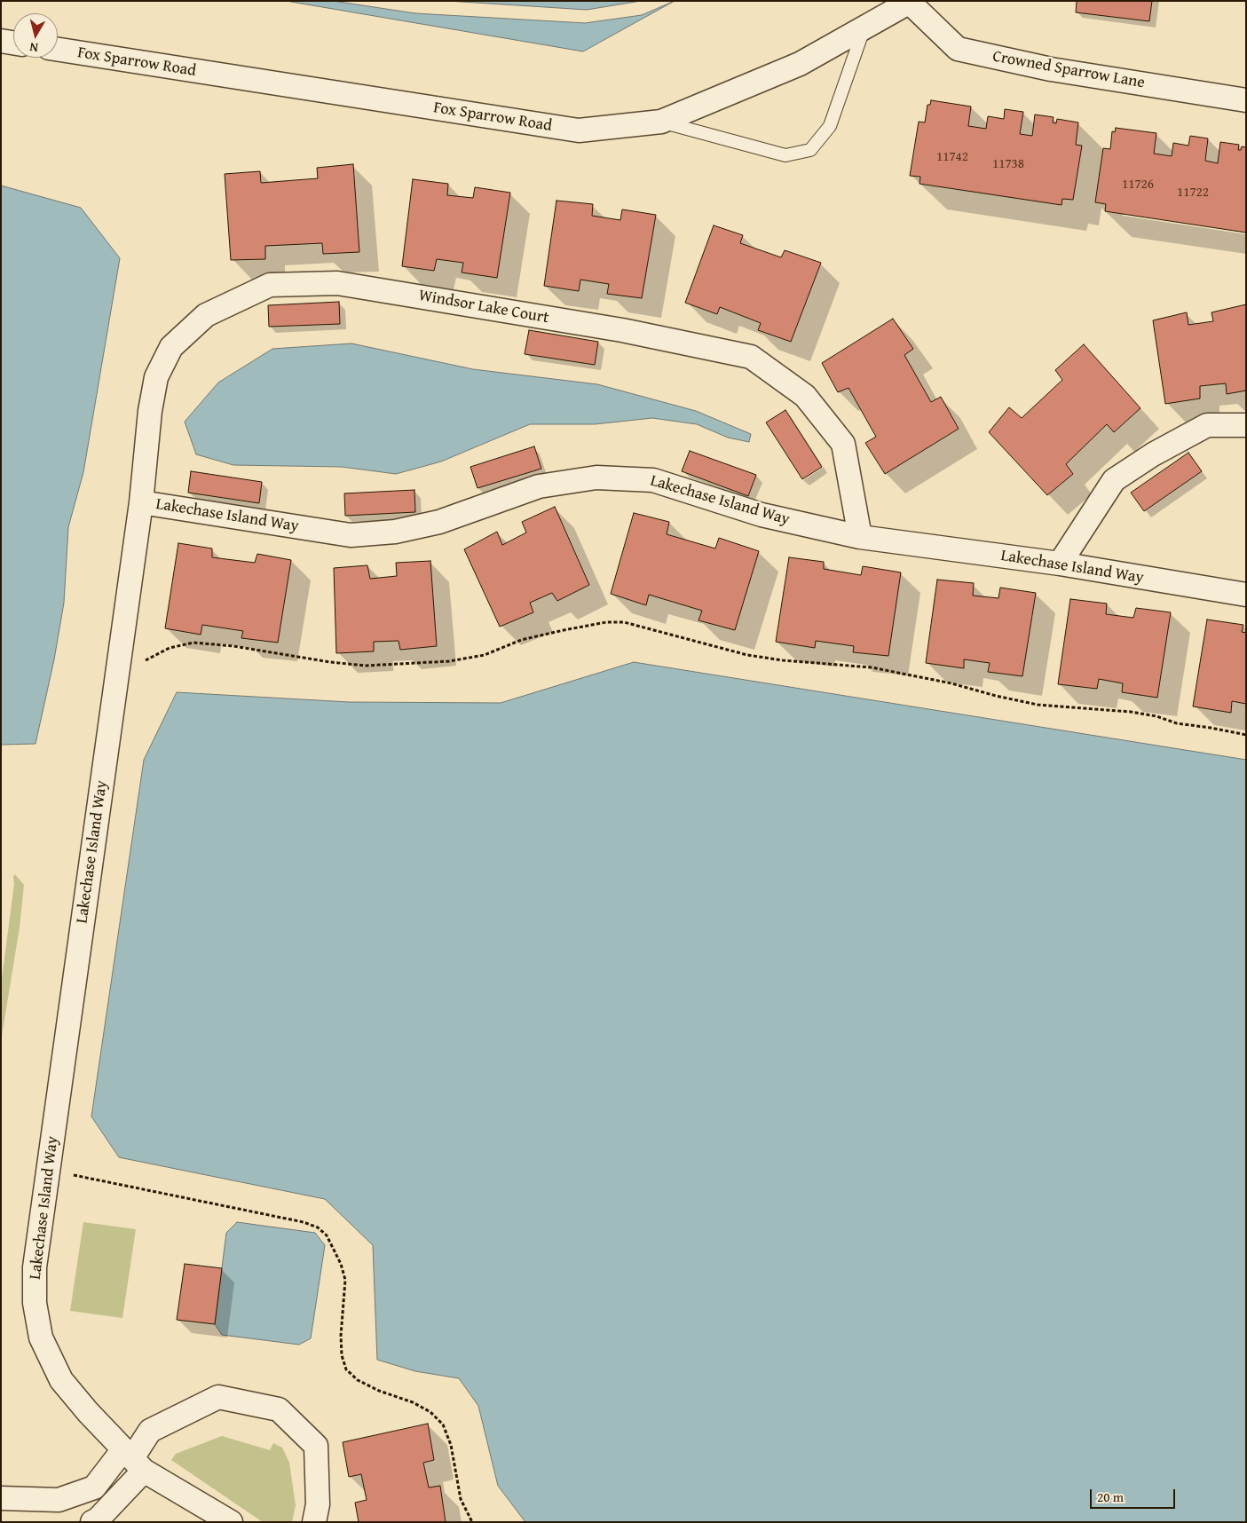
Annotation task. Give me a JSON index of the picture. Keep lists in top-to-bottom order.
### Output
{
  "streets": {
    "street": [
      "Fox Sparrow Road",
      "Crowned Sparrow Lane",
      "Windsor Lake Court",
      "Lakechase Island Way"
    ]
  },
  "crossings": [
    ["Fox Sparrow Road", "Crowned Sparrow Lane"],
    ["Windsor Lake Court", "Lakechase Island Way"]
  ],
  "house_numbers": [
    "11742",
    "11738",
    "11726",
    "11722"
  ],
  "scale_bar": "20 m",
  "north": "bottom"
}
